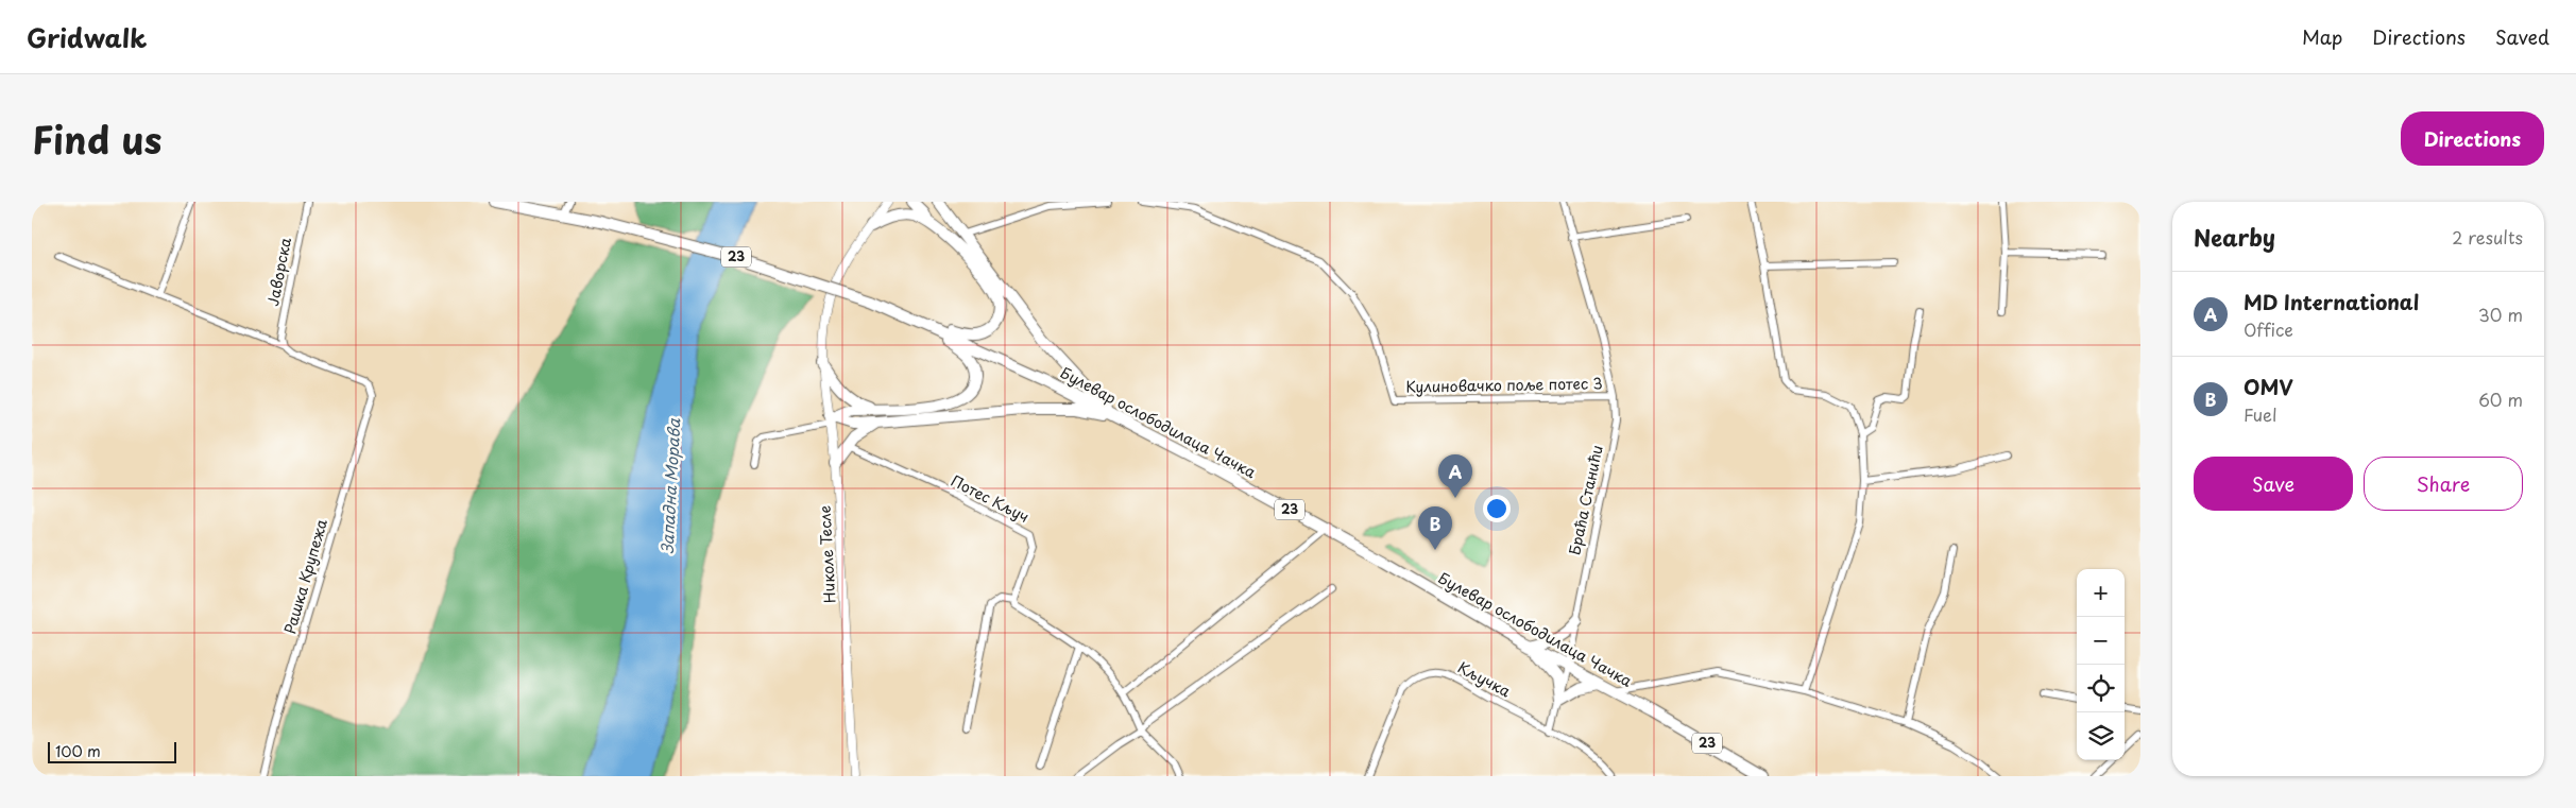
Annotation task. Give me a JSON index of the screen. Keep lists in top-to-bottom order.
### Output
{
  "streets": {
    "main road": ["23", "Булевар ослободилаца Чачка"],
    "street": [
      "Јаворска",
      "Кулиновачко поље потес 3",
      "Потес Кључ",
      "Браћа Станићи",
      "Николе Тесле",
      "Рашка Крупежа",
      "Кључка"
    ]
  },
  "crossings": [
    ["Јаворска", "Рашка Крупежа"],
    ["Кулиновачко поље потес 3", "Браћа Станићи"],
    ["Булевар ослободилаца Чачка", "Браћа Станићи"],
    ["Браћа Станићи", "Кључка"]
  ],
  "water": ["Западна Морава"],
  "scale_bar": "100 m",
  "page": {
    "header": "Gridwalk",
    "nav": ["Map", "Directions", "Saved"],
    "title": "Find us",
    "buttons": [
      "Directions",
      ["Save", "Share"]
    ],
    "heading": ["Nearby", "2 results"],
    "list": [
      {
        "mark": "A",
        "name": "MD International",
        "note": "Office",
        "value": "30 m"
      },
      {
        "mark": "B",
        "name": "OMV",
        "note": "Fuel",
        "value": "60 m"
      }
    ],
    "pins": ["A", "B"],
    "map_buttons": ["+", "−"],
    "scale": "100 m"
  }
}
